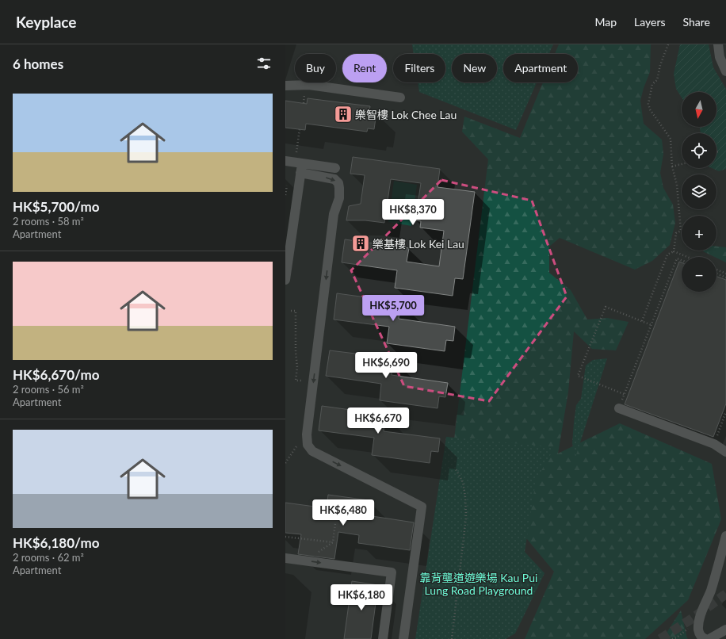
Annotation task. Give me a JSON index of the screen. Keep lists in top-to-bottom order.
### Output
{
  "parks": ["靠背壟道遊樂場 Kau Pui Lung Road Playground"],
  "places": {
    "building": ["樂智樓 Lok Chee Lau", "樂基樓 Lok Kei Lau"]
  },
  "north": "bottom",
  "page": {
    "header": "Keyplace",
    "nav": ["Map", "Layers", "Share"],
    "heading": "6 homes",
    "chip": [
      "Buy",
      "Rent",
      "Filters",
      "New",
      "Apartment"
    ],
    "list": [
      {
        "name": "HK$5,700/mo",
        "note": "2 rooms · 58 m² · Apartment"
      },
      {
        "name": "HK$6,670/mo",
        "note": "2 rooms · 56 m² · Apartment"
      },
      {
        "name": "HK$6,180/mo",
        "note": "2 rooms · 62 m² · Apartment"
      }
    ],
    "map_buttons": ["+", "−"],
    "price": [
      "HK$8,370",
      "HK$5,700",
      "HK$6,690",
      "HK$6,670",
      "HK$6,480",
      "HK$6,180"
    ]
  }
}
